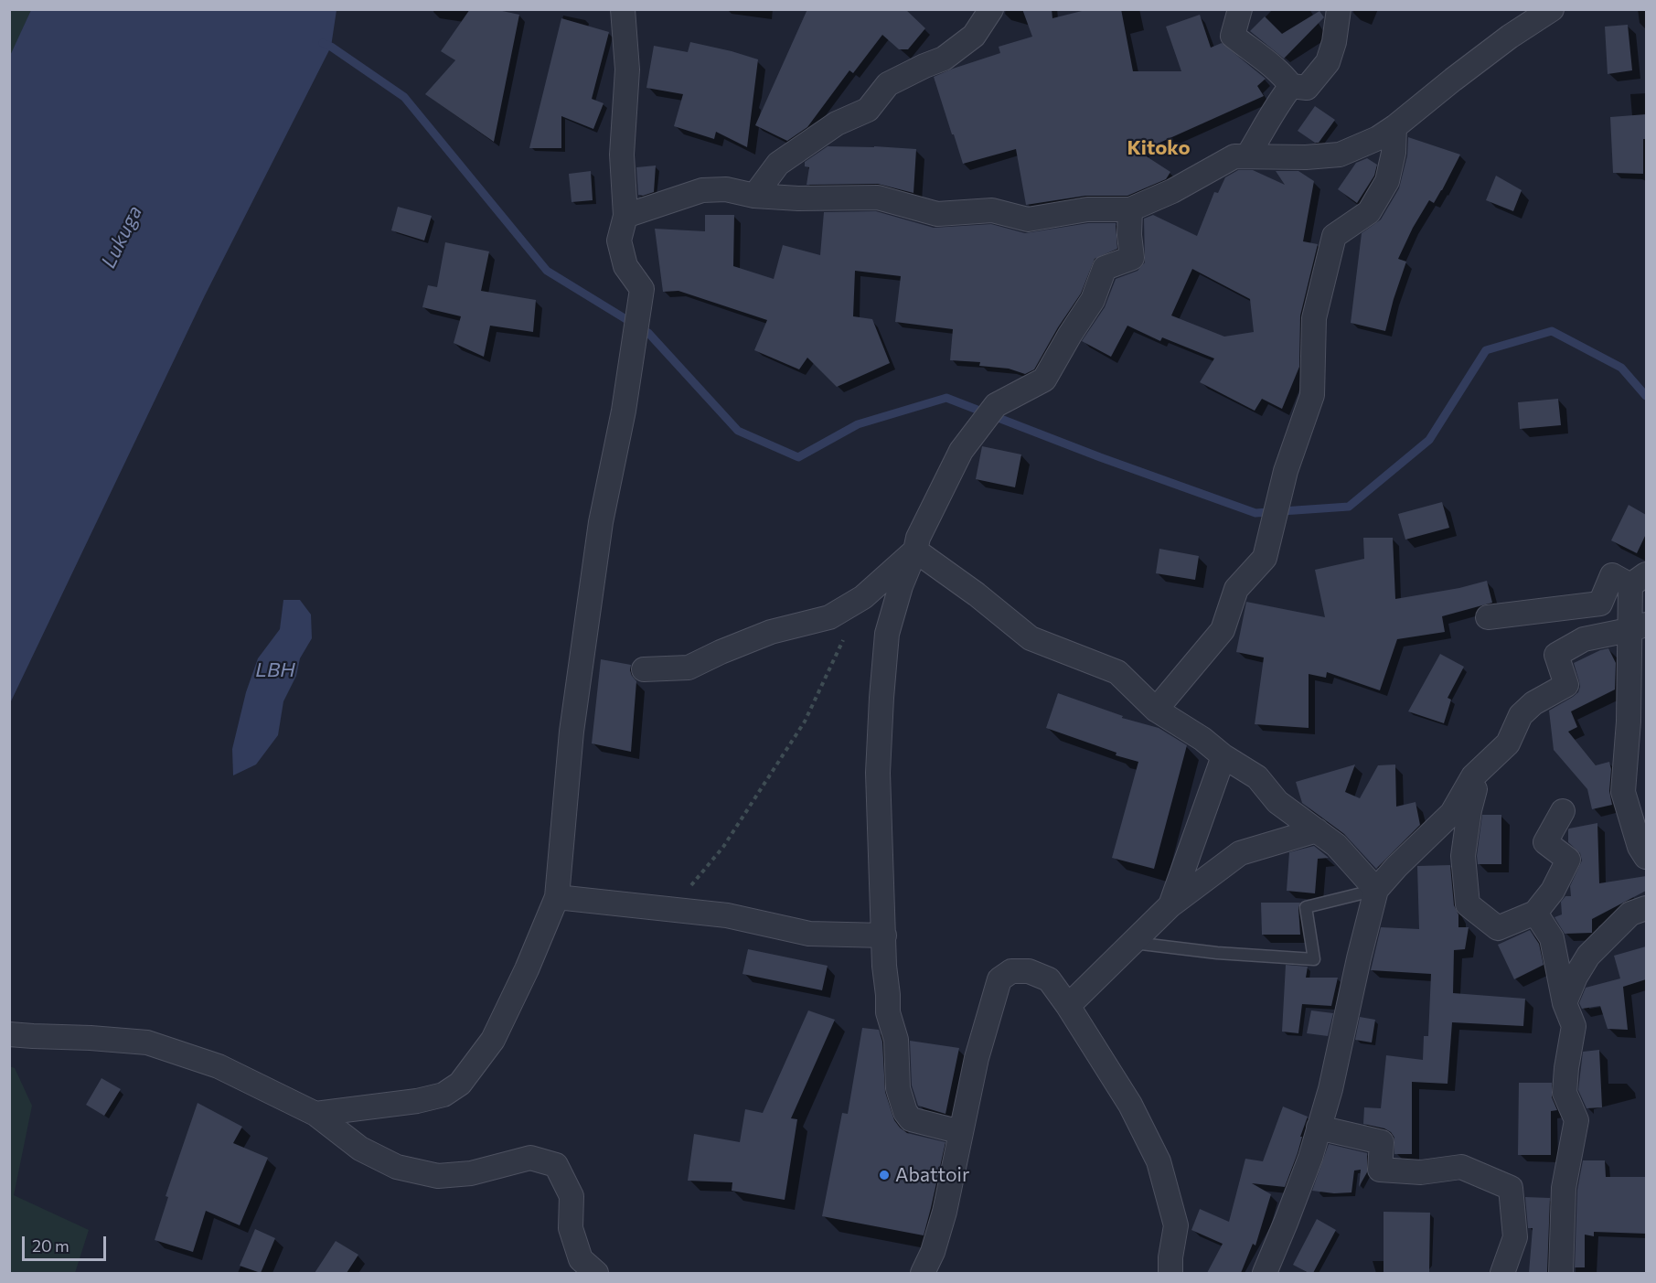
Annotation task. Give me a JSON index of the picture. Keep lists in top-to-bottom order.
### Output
{
  "districts": ["Kitoko"],
  "water": ["Lukuga", "LBH"],
  "places": ["Abattoir"],
  "scale_bar": "20 m"
}
